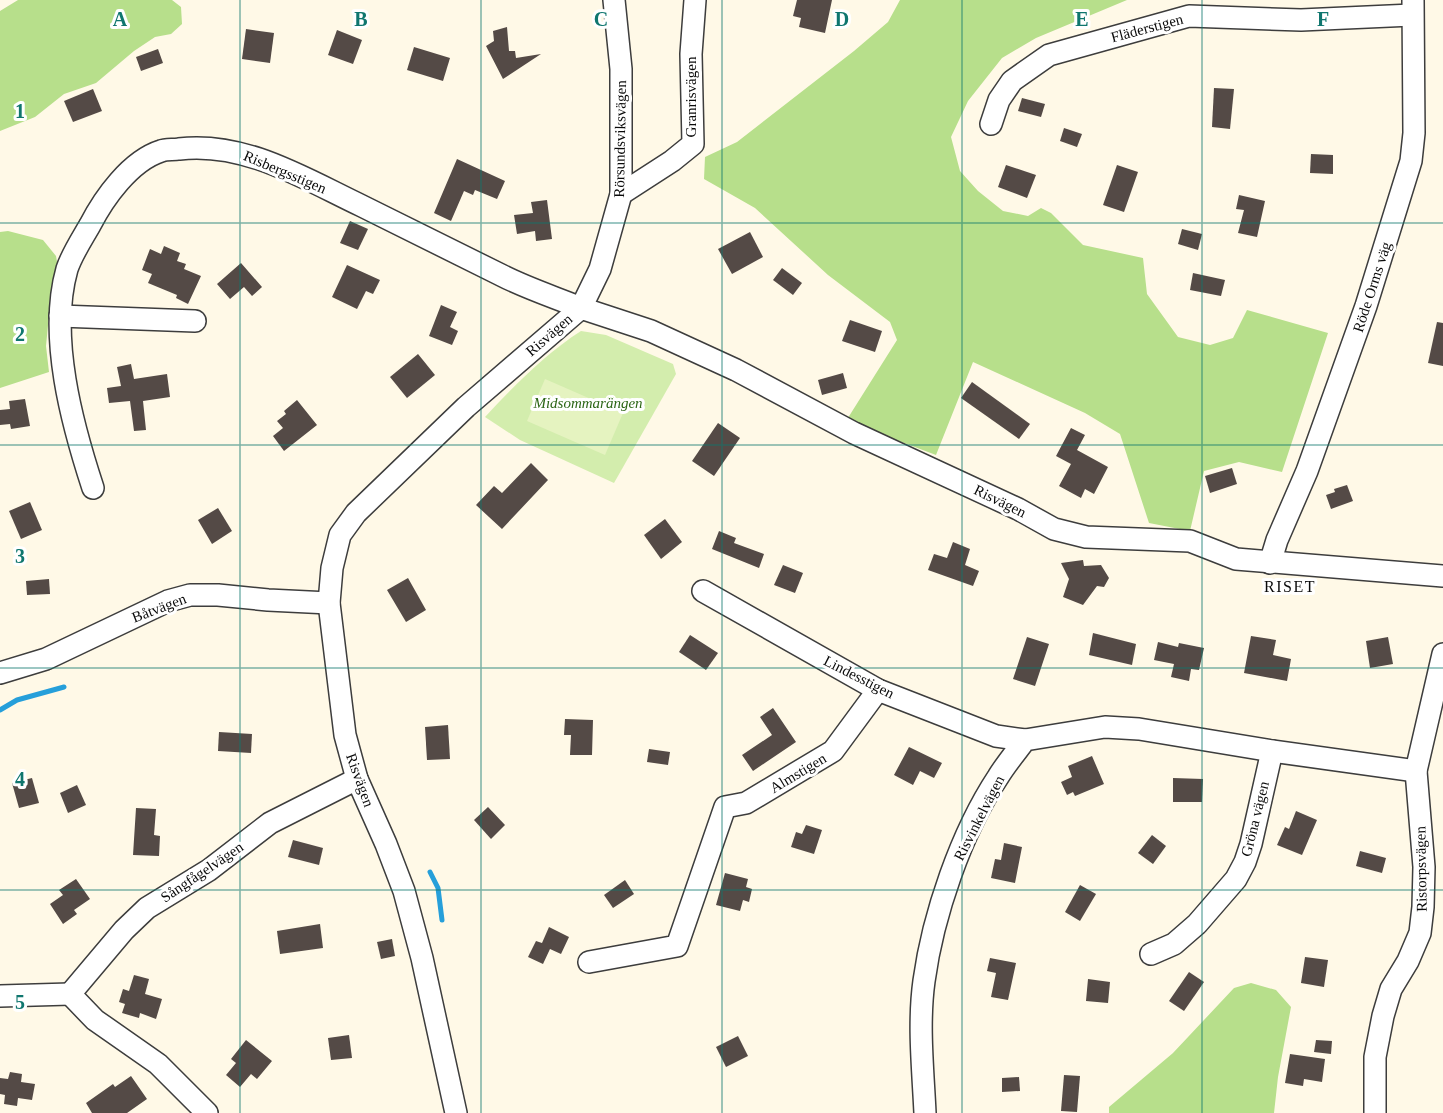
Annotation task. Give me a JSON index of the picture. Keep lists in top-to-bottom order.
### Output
{
  "streets": {
    "street": [
      "Fläderstigen",
      "Granrisvägen",
      "Rörsundsviksvägen",
      "Risbergsstigen",
      "Röde Orms väg",
      "Risvägen",
      "Båtvägen",
      "Lindesstigen",
      "Almstigen",
      "Risvinkelvägen",
      "Gröna vägen",
      "Ristorpsvägen",
      "Sångfågelvägen"
    ]
  },
  "crossings": [
    ["Fläderstigen", "Röde Orms väg"],
    ["Granrisvägen", "Rörsundsviksvägen"],
    ["Rörsundsviksvägen", "Risbergsstigen"],
    ["Rörsundsviksvägen", "Risvägen"],
    ["Risbergsstigen", "Risvägen"],
    ["Röde Orms väg", "Risvägen"],
    ["Risvägen", "Båtvägen"],
    ["Risvägen", "Sångfågelvägen"],
    ["Lindesstigen", "Almstigen"],
    ["Lindesstigen", "Risvinkelvägen"]
  ],
  "districts": ["RISET"],
  "parks": ["Midsommarängen"],
  "grid": {
    "columns": [
      "A",
      "B",
      "C",
      "D",
      "E",
      "F"
    ],
    "rows": [
      "1",
      "2",
      "3",
      "4",
      "5"
    ]
  }
}
